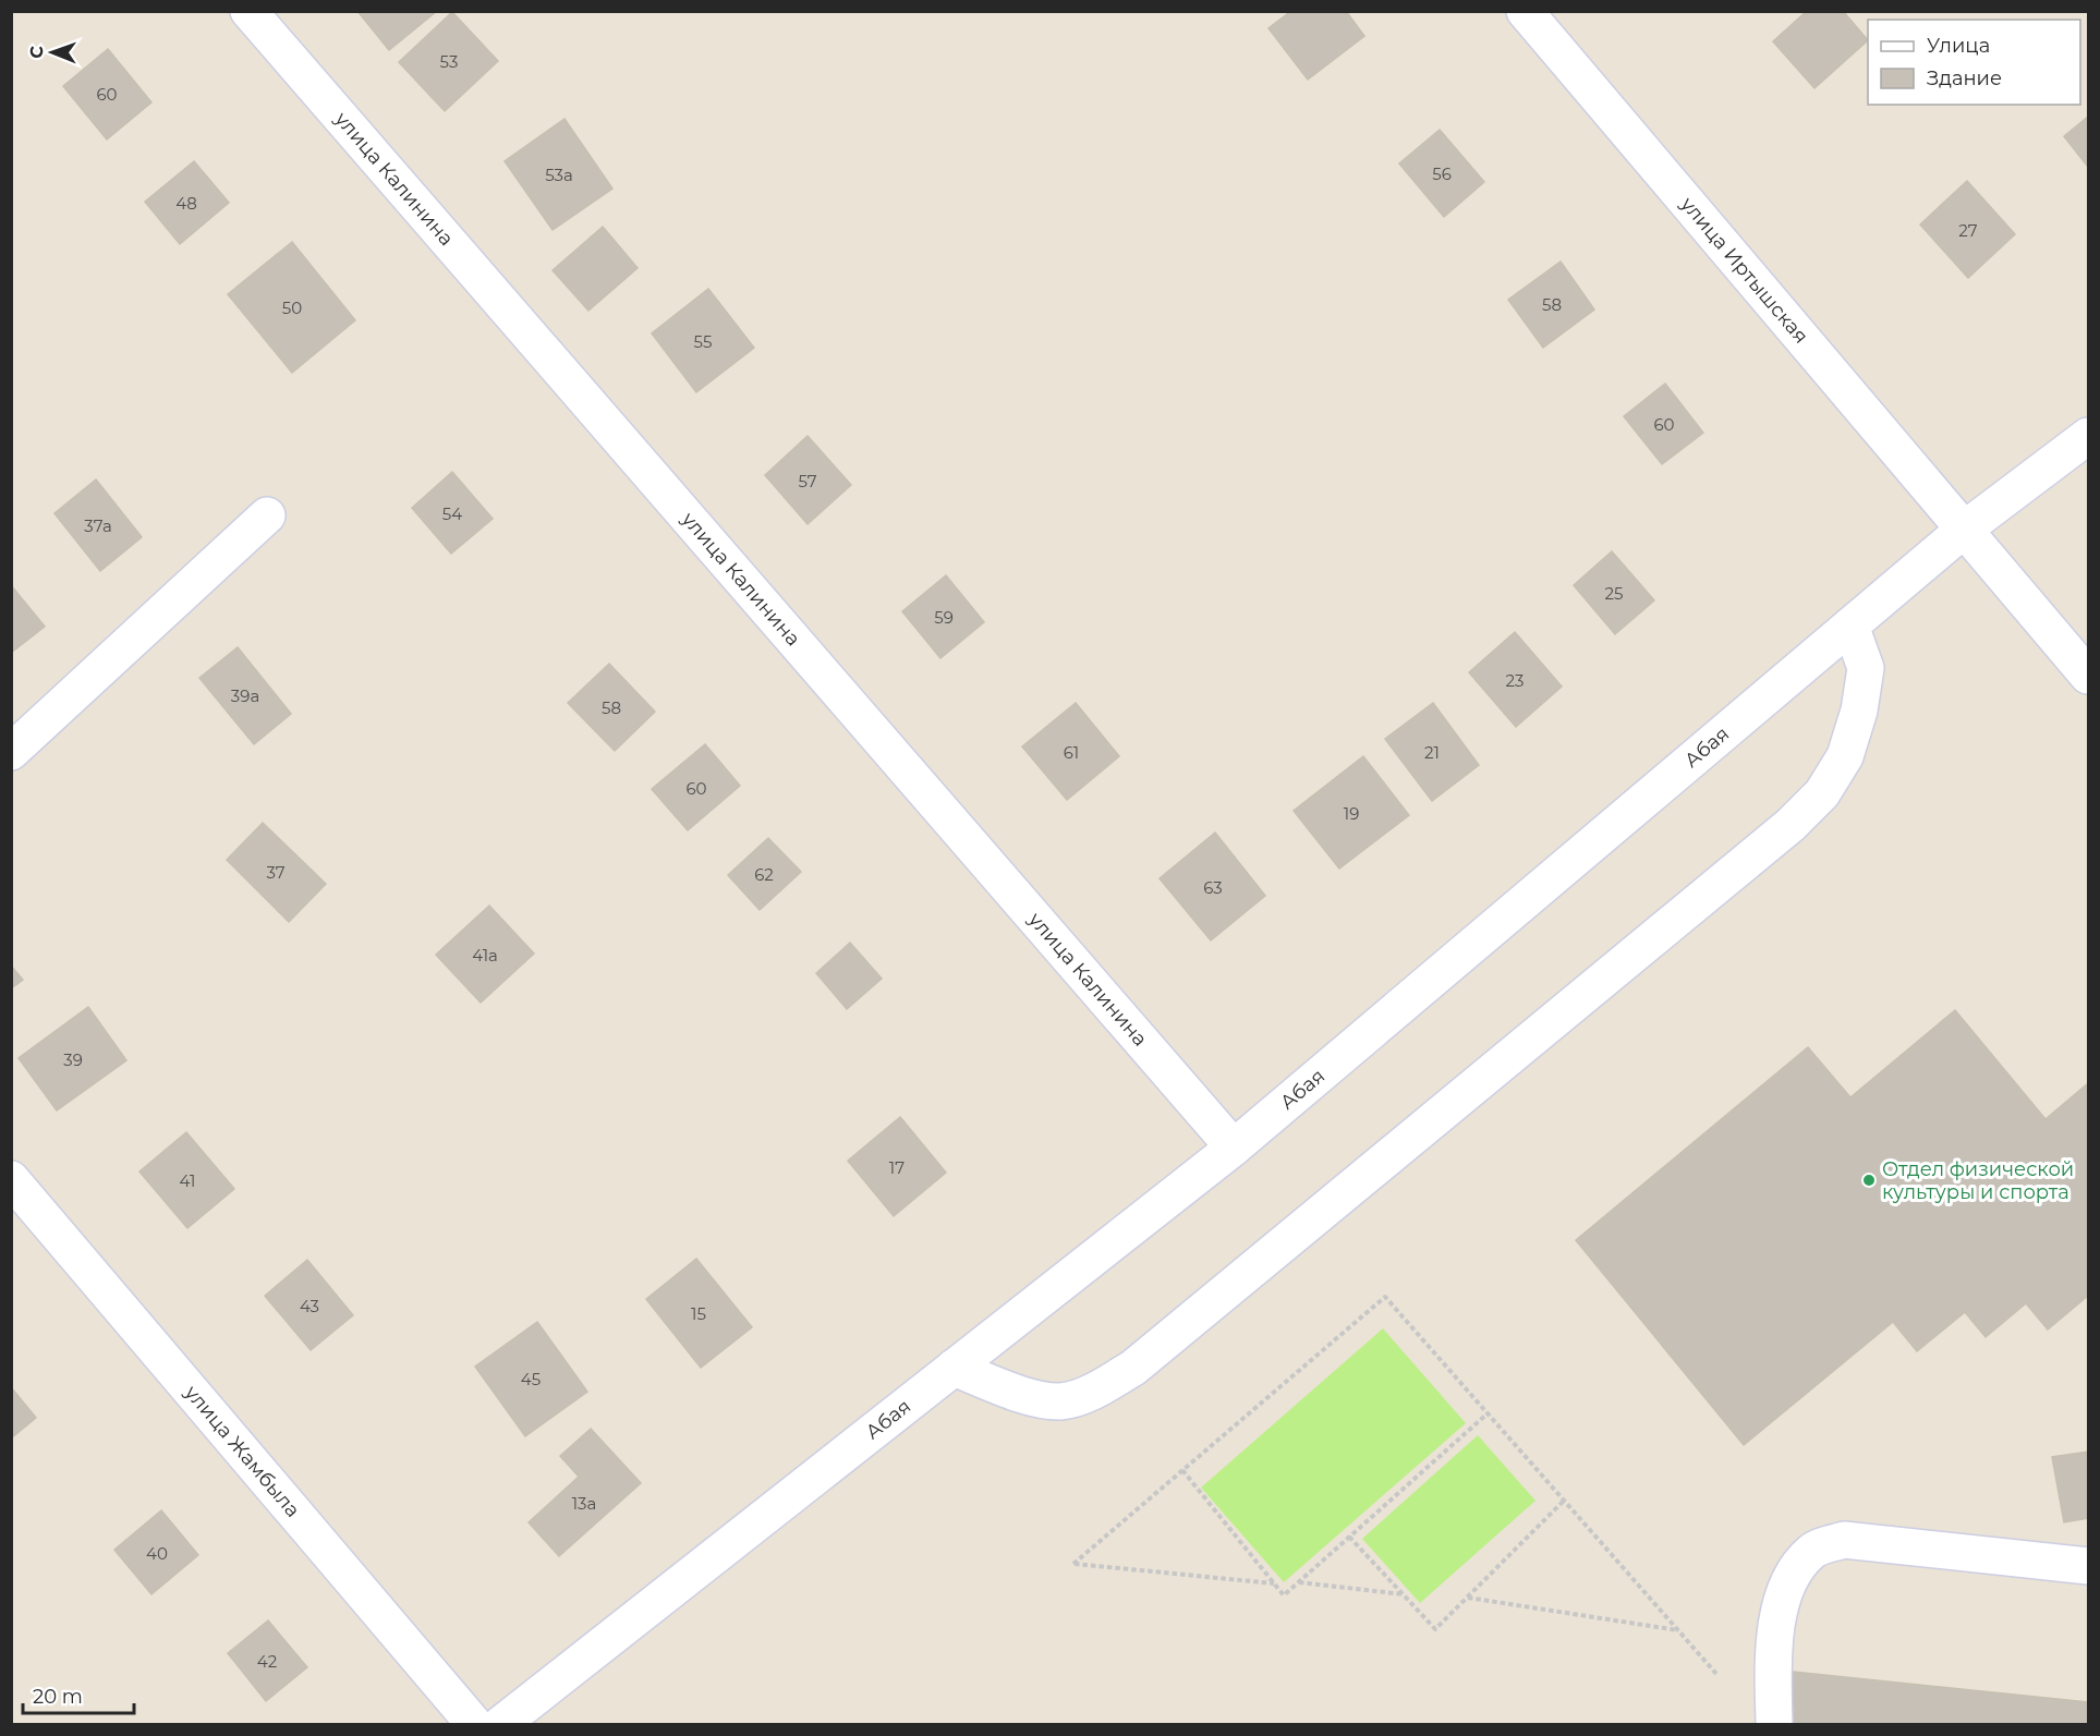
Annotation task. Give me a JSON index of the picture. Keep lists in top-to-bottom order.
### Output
{
  "streets": {
    "street": [
      "улица Калинина",
      "улица Иртышская",
      "Абая",
      "улица Жамбыла"
    ]
  },
  "crossings": [
    ["улица Калинина", "Абая"],
    ["улица Иртышская", "Абая"]
  ],
  "places": ["Отдел физической культуры и спорта"],
  "house_numbers": [
    "53",
    "60",
    "56",
    "53а",
    "48",
    "27",
    "58",
    "50",
    "55",
    "60",
    "57",
    "54",
    "37а",
    "25",
    "59",
    "23",
    "39а",
    "58",
    "61",
    "21",
    "60",
    "19",
    "37",
    "62",
    "63",
    "41а",
    "39",
    "17",
    "41",
    "43",
    "15",
    "45",
    "13а",
    "40",
    "42"
  ],
  "legend": ["Улица", "Здание"],
  "scale_bar": "20 m",
  "north": "left"
}
